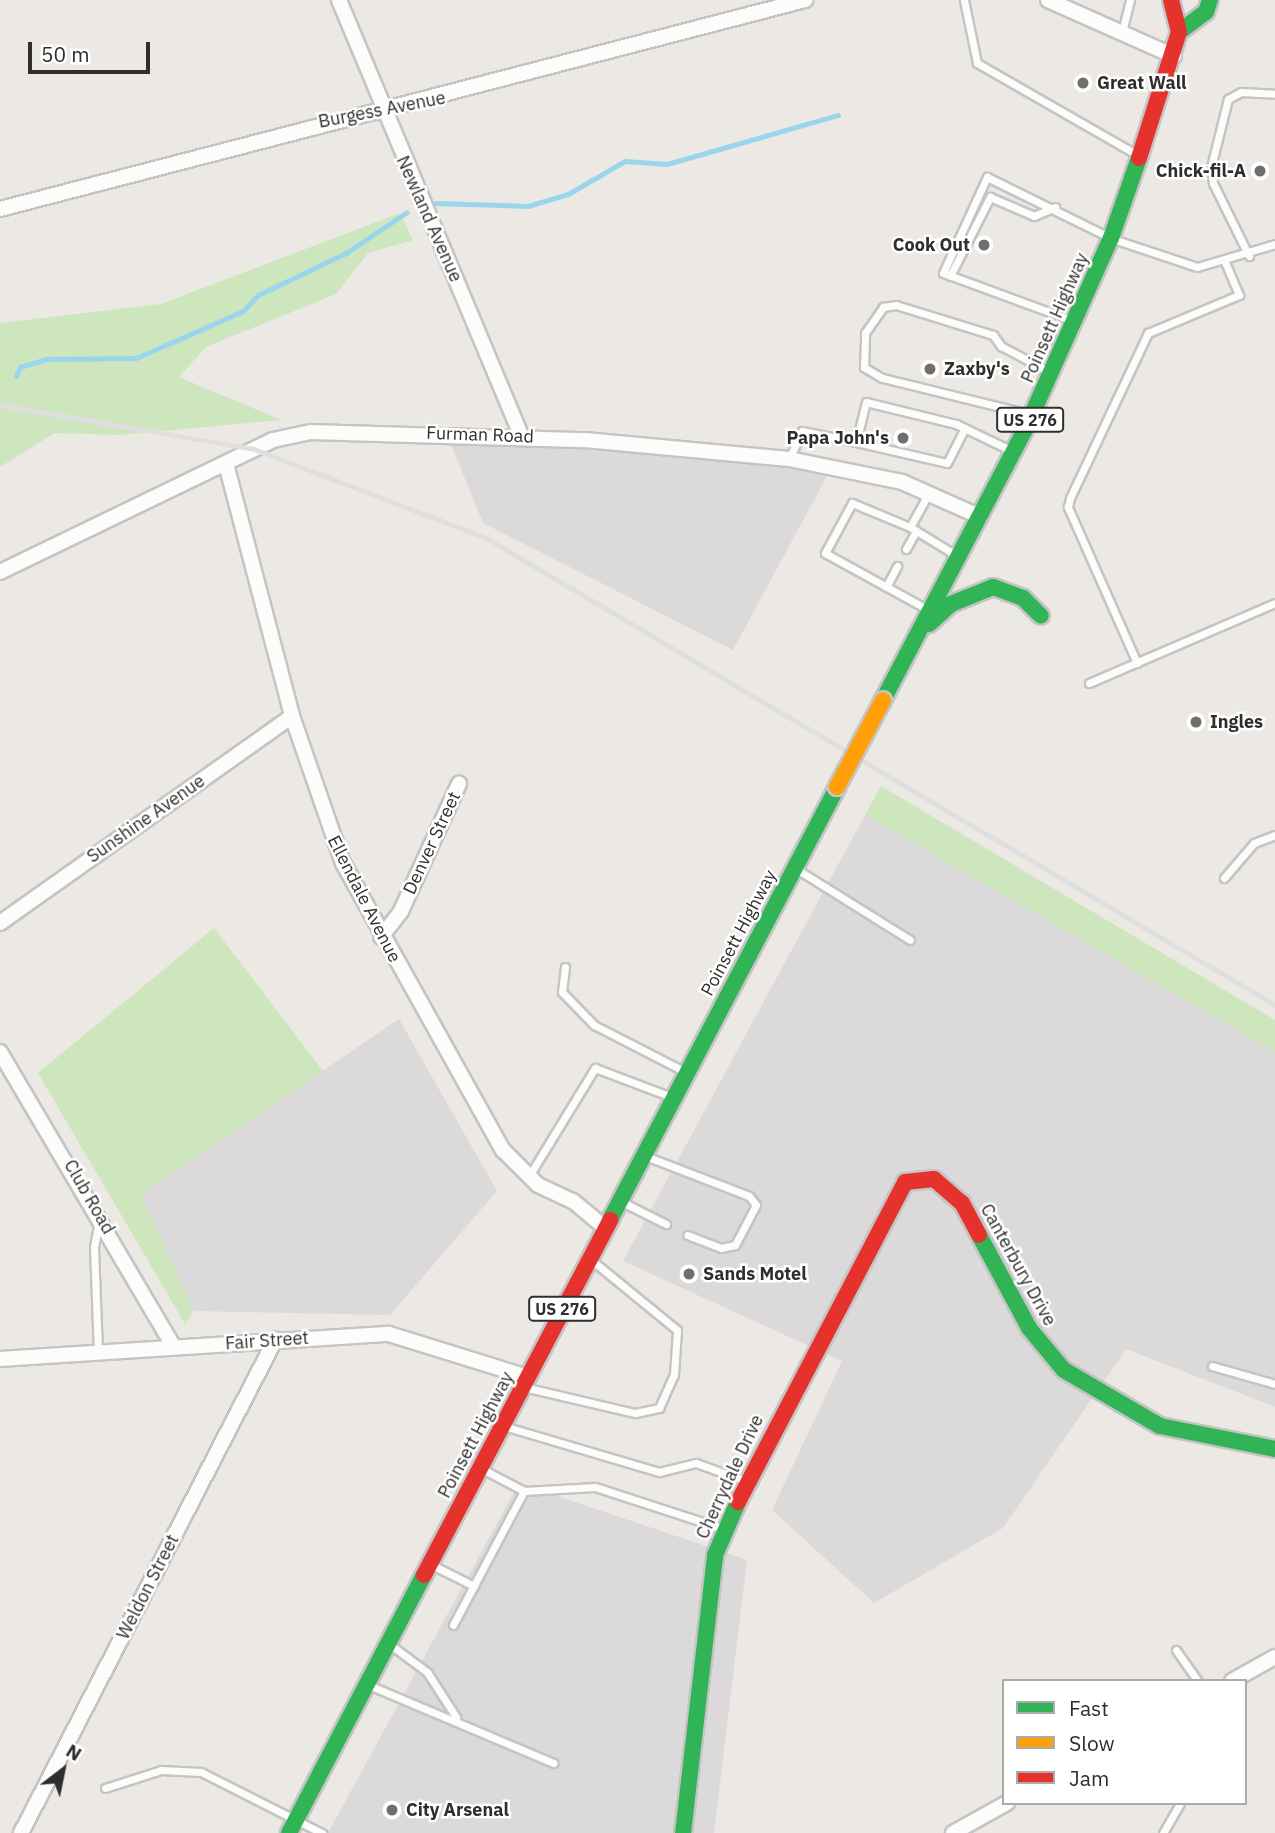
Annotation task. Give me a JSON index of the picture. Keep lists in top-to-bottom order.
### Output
{
  "streets": {
    "main road": [
      "Poinsett Highway",
      "US 276",
      "Canterbury Drive",
      "Cherrydale Drive"
    ],
    "street": [
      "Burgess Avenue",
      "Newland Avenue",
      "Furman Road",
      "Sunshine Avenue",
      "Denver Street",
      "Ellendale Avenue",
      "Club Road",
      "Fair Street",
      "Weldon Street"
    ]
  },
  "crossings": [
    ["Burgess Avenue", "Newland Avenue"],
    ["Newland Avenue", "Furman Road"],
    ["Poinsett Highway", "Furman Road"],
    ["Poinsett Highway", "Ellendale Avenue"],
    ["Poinsett Highway", "Fair Street"],
    ["Furman Road", "Ellendale Avenue"],
    ["Sunshine Avenue", "Ellendale Avenue"],
    ["Denver Street", "Ellendale Avenue"],
    ["Club Road", "Fair Street"],
    ["Canterbury Drive", "Cherrydale Drive"],
    ["Fair Street", "Weldon Street"]
  ],
  "places": [
    "Great Wall",
    "Chick-fil-A",
    "Cook Out",
    "Zaxby's",
    "Papa John's",
    "Ingles",
    "Sands Motel",
    "City Arsenal"
  ],
  "legend": ["Fast", "Slow", "Jam"],
  "scale_bar": "50 m",
  "north": "top right"
}
